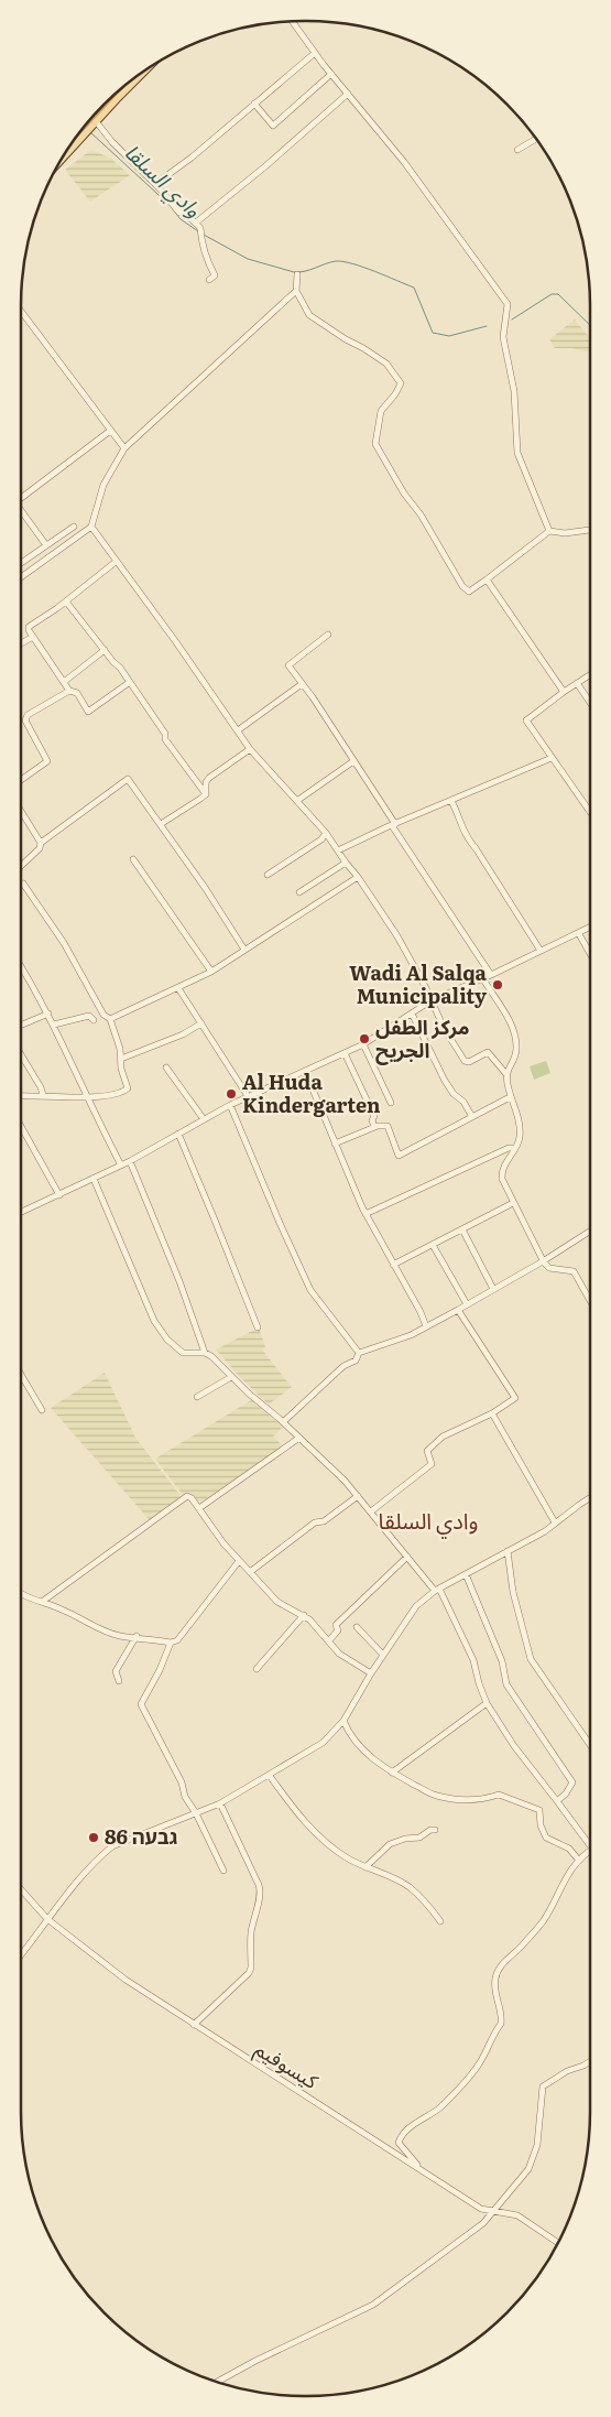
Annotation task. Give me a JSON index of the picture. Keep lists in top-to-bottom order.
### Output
{
  "streets": {
    "street": ["كيسوفيم"]
  },
  "districts": ["وادي السلقا"],
  "water": ["وادي السلقا"],
  "places": [
    "Wadi Al Salqa Municipality",
    "مركز الطفل الجريح",
    "Al Huda Kindergarten",
    "גבעה 86"
  ]
}
